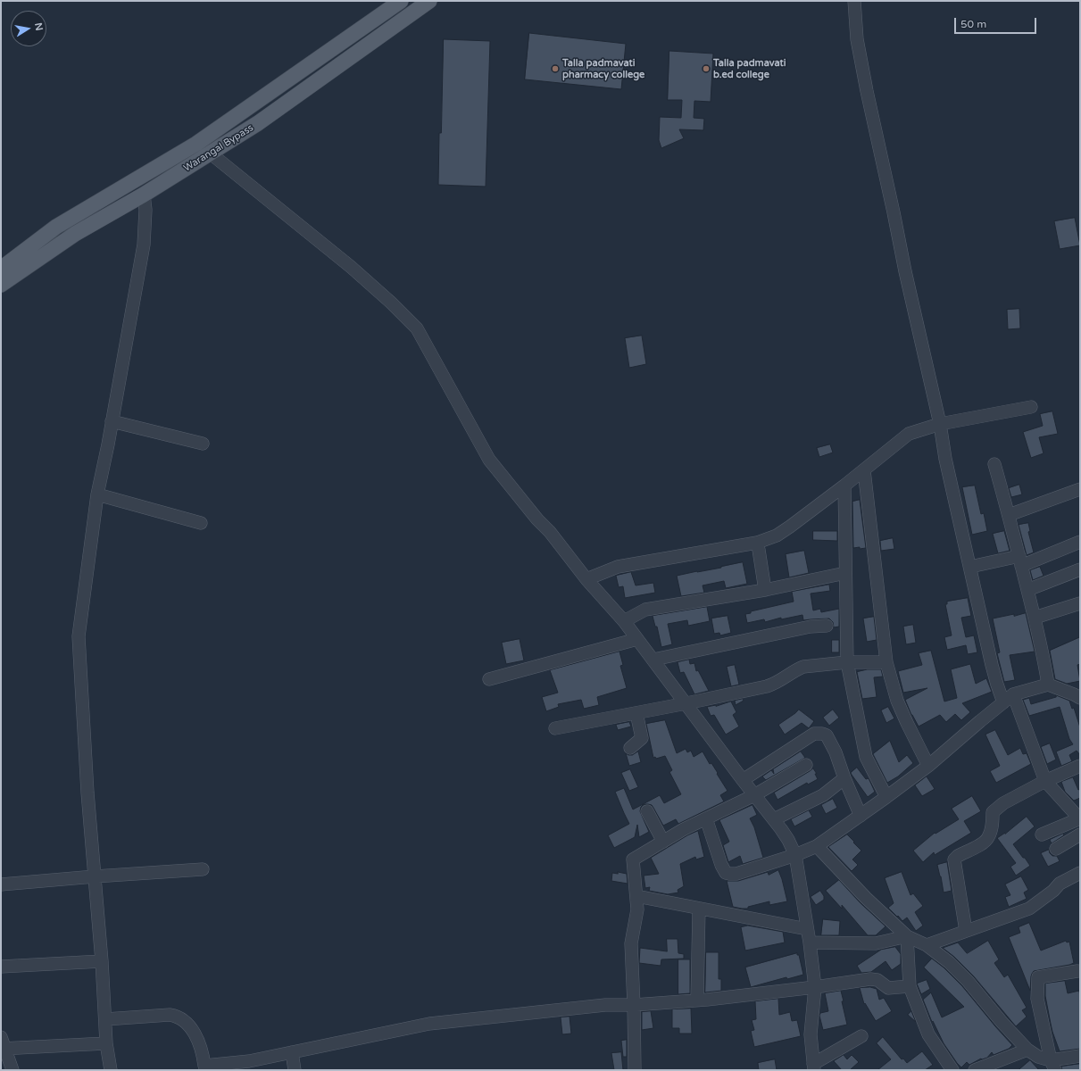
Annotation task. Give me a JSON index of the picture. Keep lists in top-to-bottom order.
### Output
{
  "streets": {
    "main road": ["Warangal Bypass"]
  },
  "places": ["Talla padmavati pharmacy college", "Talla padmavati b.ed college"],
  "scale_bar": "50 m",
  "north": "right"
}
